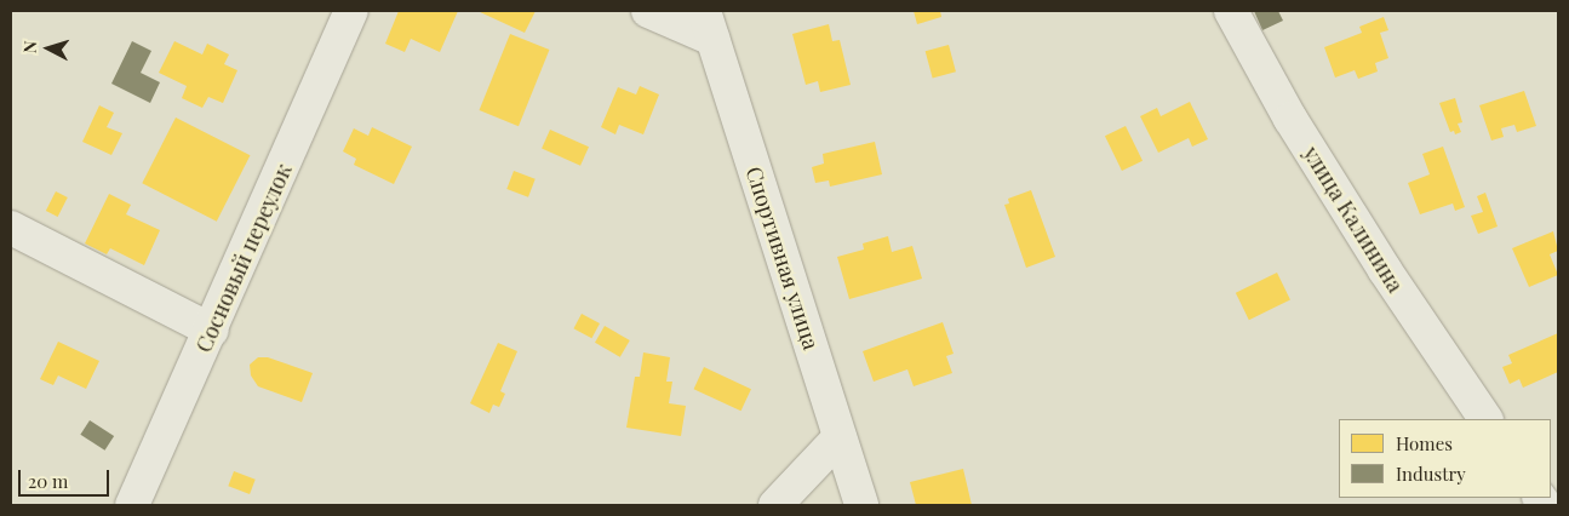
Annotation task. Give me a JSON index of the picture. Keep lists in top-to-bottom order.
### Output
{
  "streets": {
    "street": ["улица Калинина", "Сосновый переулок", "Спортивная улица"]
  },
  "legend": ["Homes", "Industry"],
  "scale_bar": "20 m",
  "north": "left"
}
